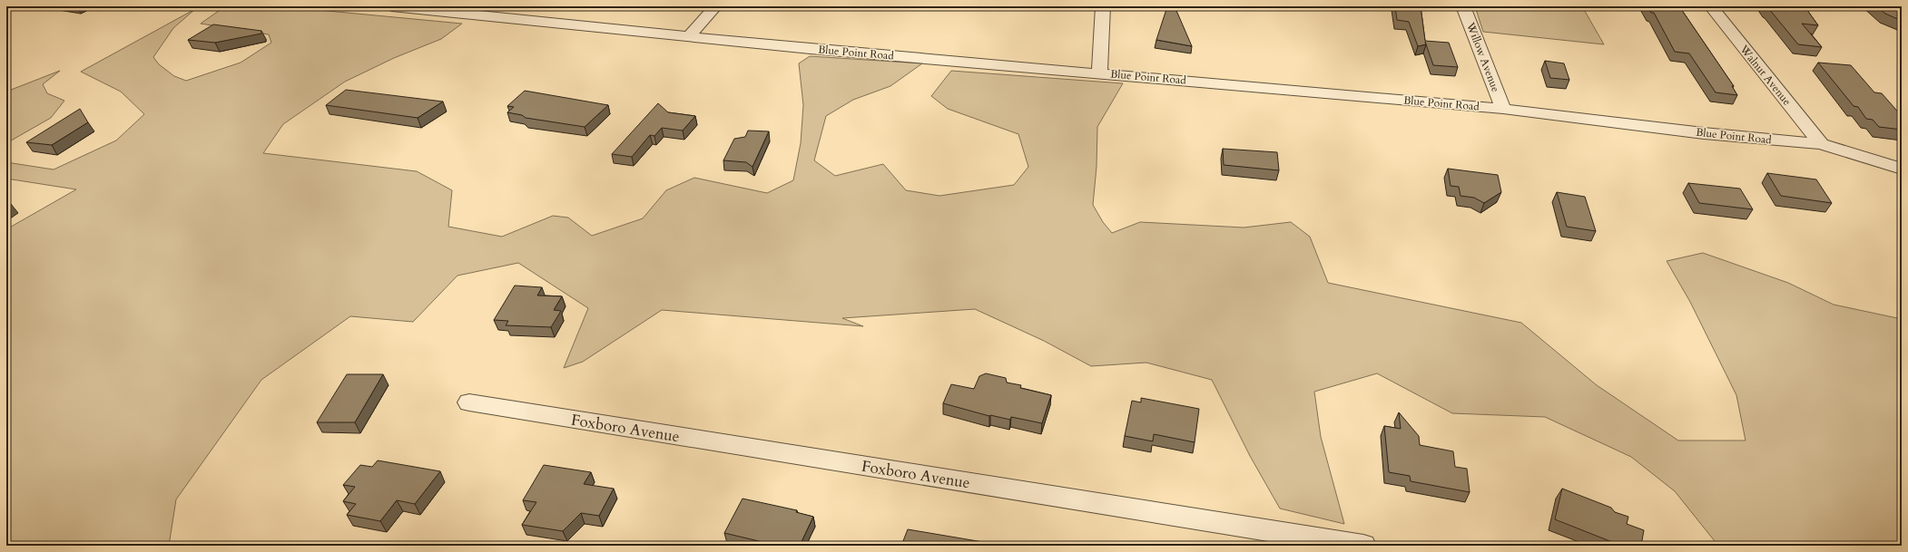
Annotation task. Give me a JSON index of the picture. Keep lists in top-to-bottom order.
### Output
{
  "streets": {
    "street": [
      "Blue Point Road",
      "Willow Avenue",
      "Walnut Avenue",
      "Foxboro Avenue"
    ]
  },
  "crossings": [
    ["Blue Point Road", "Willow Avenue"],
    ["Blue Point Road", "Walnut Avenue"]
  ]
}
